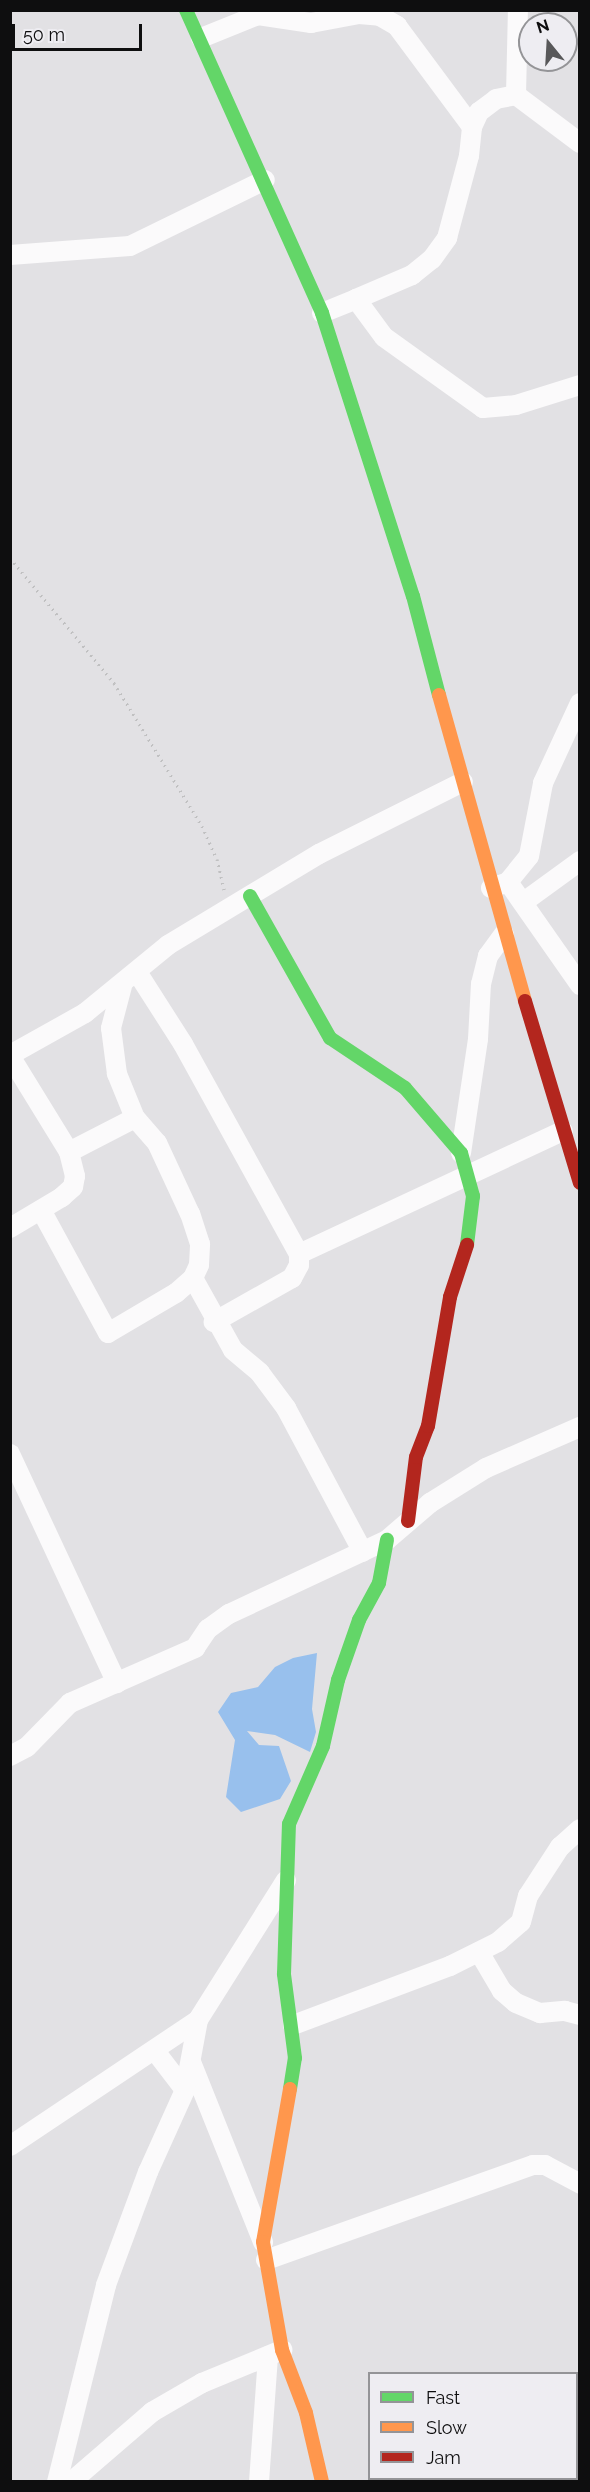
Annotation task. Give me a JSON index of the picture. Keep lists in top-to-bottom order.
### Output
{
  "legend": ["Fast", "Slow", "Jam"],
  "scale_bar": "50 m",
  "north": "top"
}
